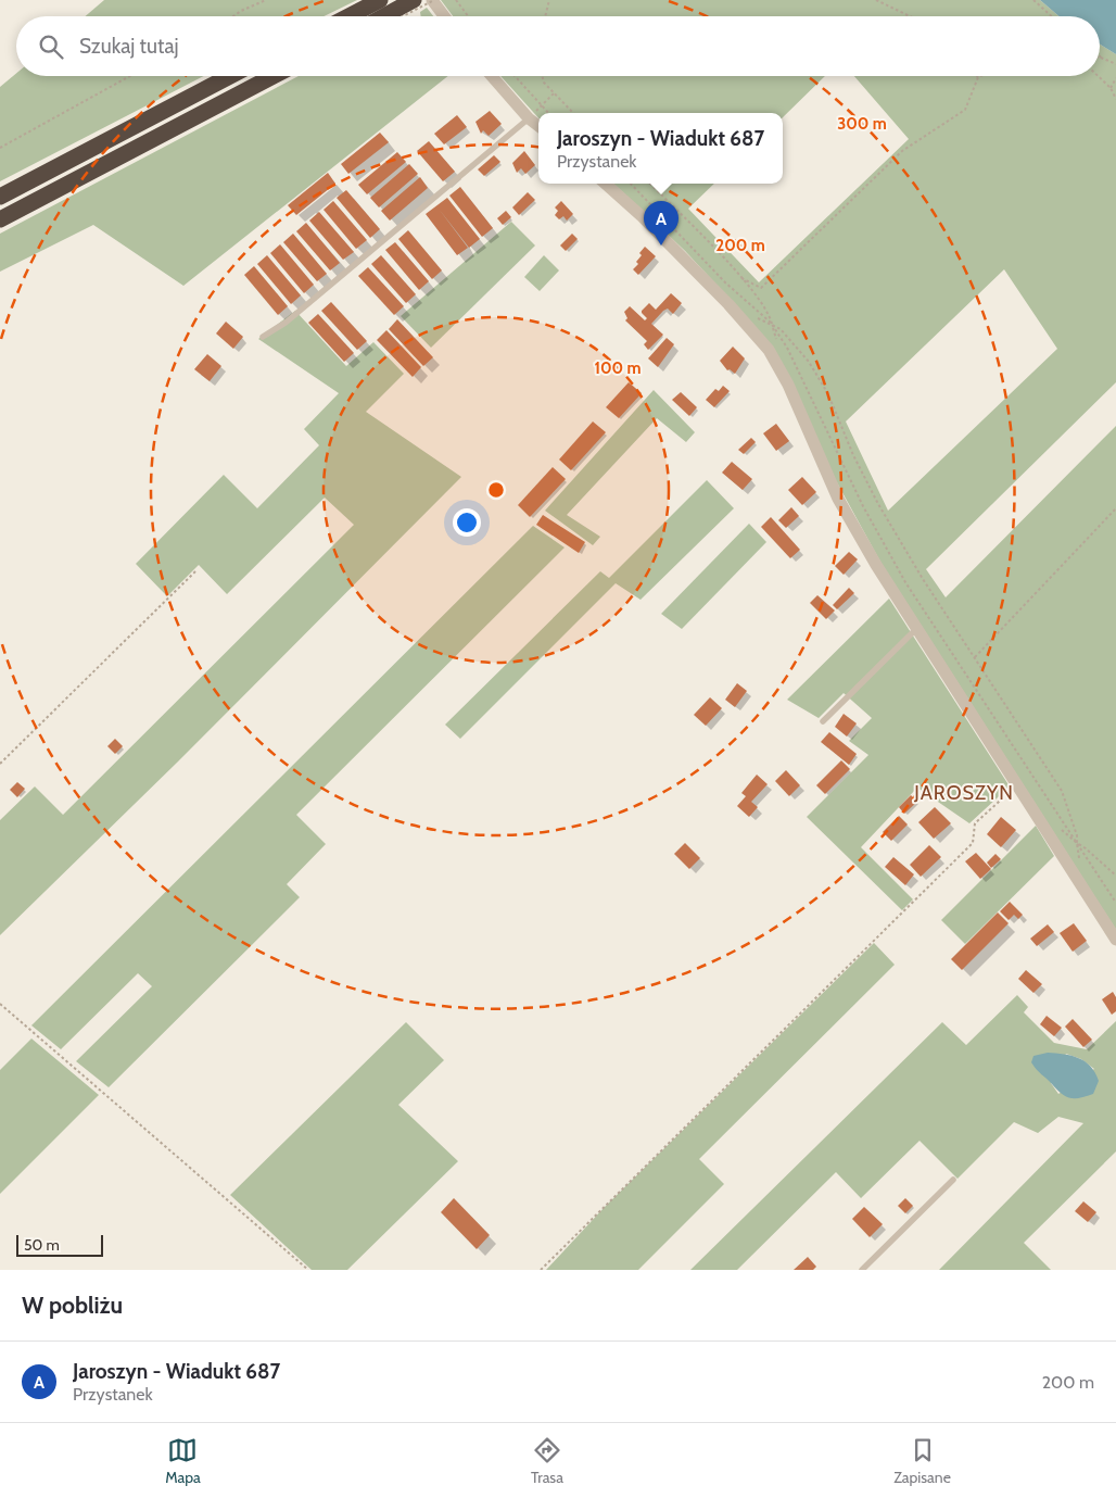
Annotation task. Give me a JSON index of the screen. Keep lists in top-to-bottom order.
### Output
{
  "districts": ["JAROSZYN"],
  "scale_bar": "50 m",
  "page": {
    "search": "Szukaj tutaj",
    "popup": ["Jaroszyn - Wiadukt 687", "Przystanek"],
    "pins": "A",
    "scale": "50 m",
    "heading": "W pobliżu",
    "list": [
      {
        "mark": "A",
        "name": "Jaroszyn - Wiadukt 687",
        "note": "Przystanek",
        "value": "200 m"
      }
    ],
    "nav": ["Mapa", "Trasa", "Zapisane"]
  },
  "rings": ["300 m", "200 m", "100 m"]
}
